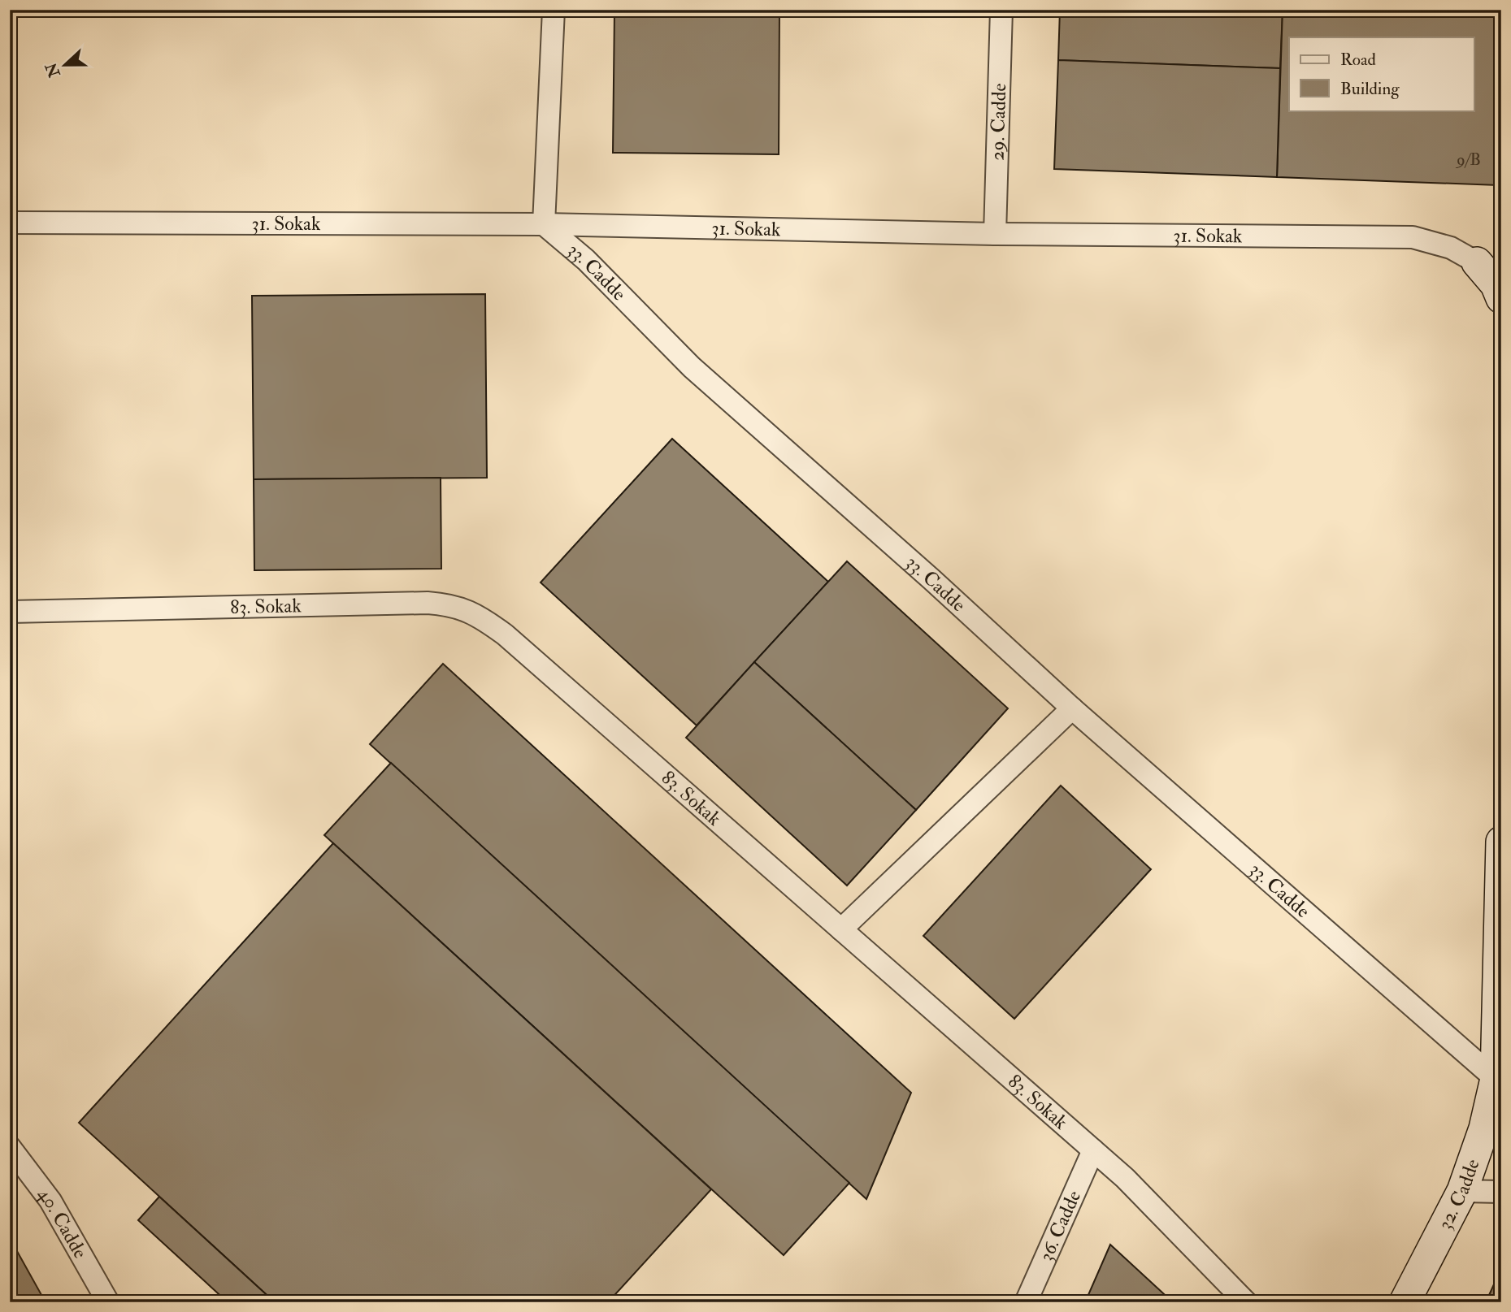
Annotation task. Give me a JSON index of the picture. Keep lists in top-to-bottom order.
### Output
{
  "streets": {
    "street": [
      "29. Cadde",
      "31. Sokak",
      "33. Cadde",
      "83. Sokak",
      "32. Cadde",
      "40. Cadde",
      "36. Cadde"
    ]
  },
  "crossings": [
    ["29. Cadde", "31. Sokak"],
    ["31. Sokak", "33. Cadde"],
    ["33. Cadde", "32. Cadde"],
    ["83. Sokak", "36. Cadde"]
  ],
  "house_numbers": ["9/B"],
  "legend": ["Road", "Building"],
  "north": "left"
}
